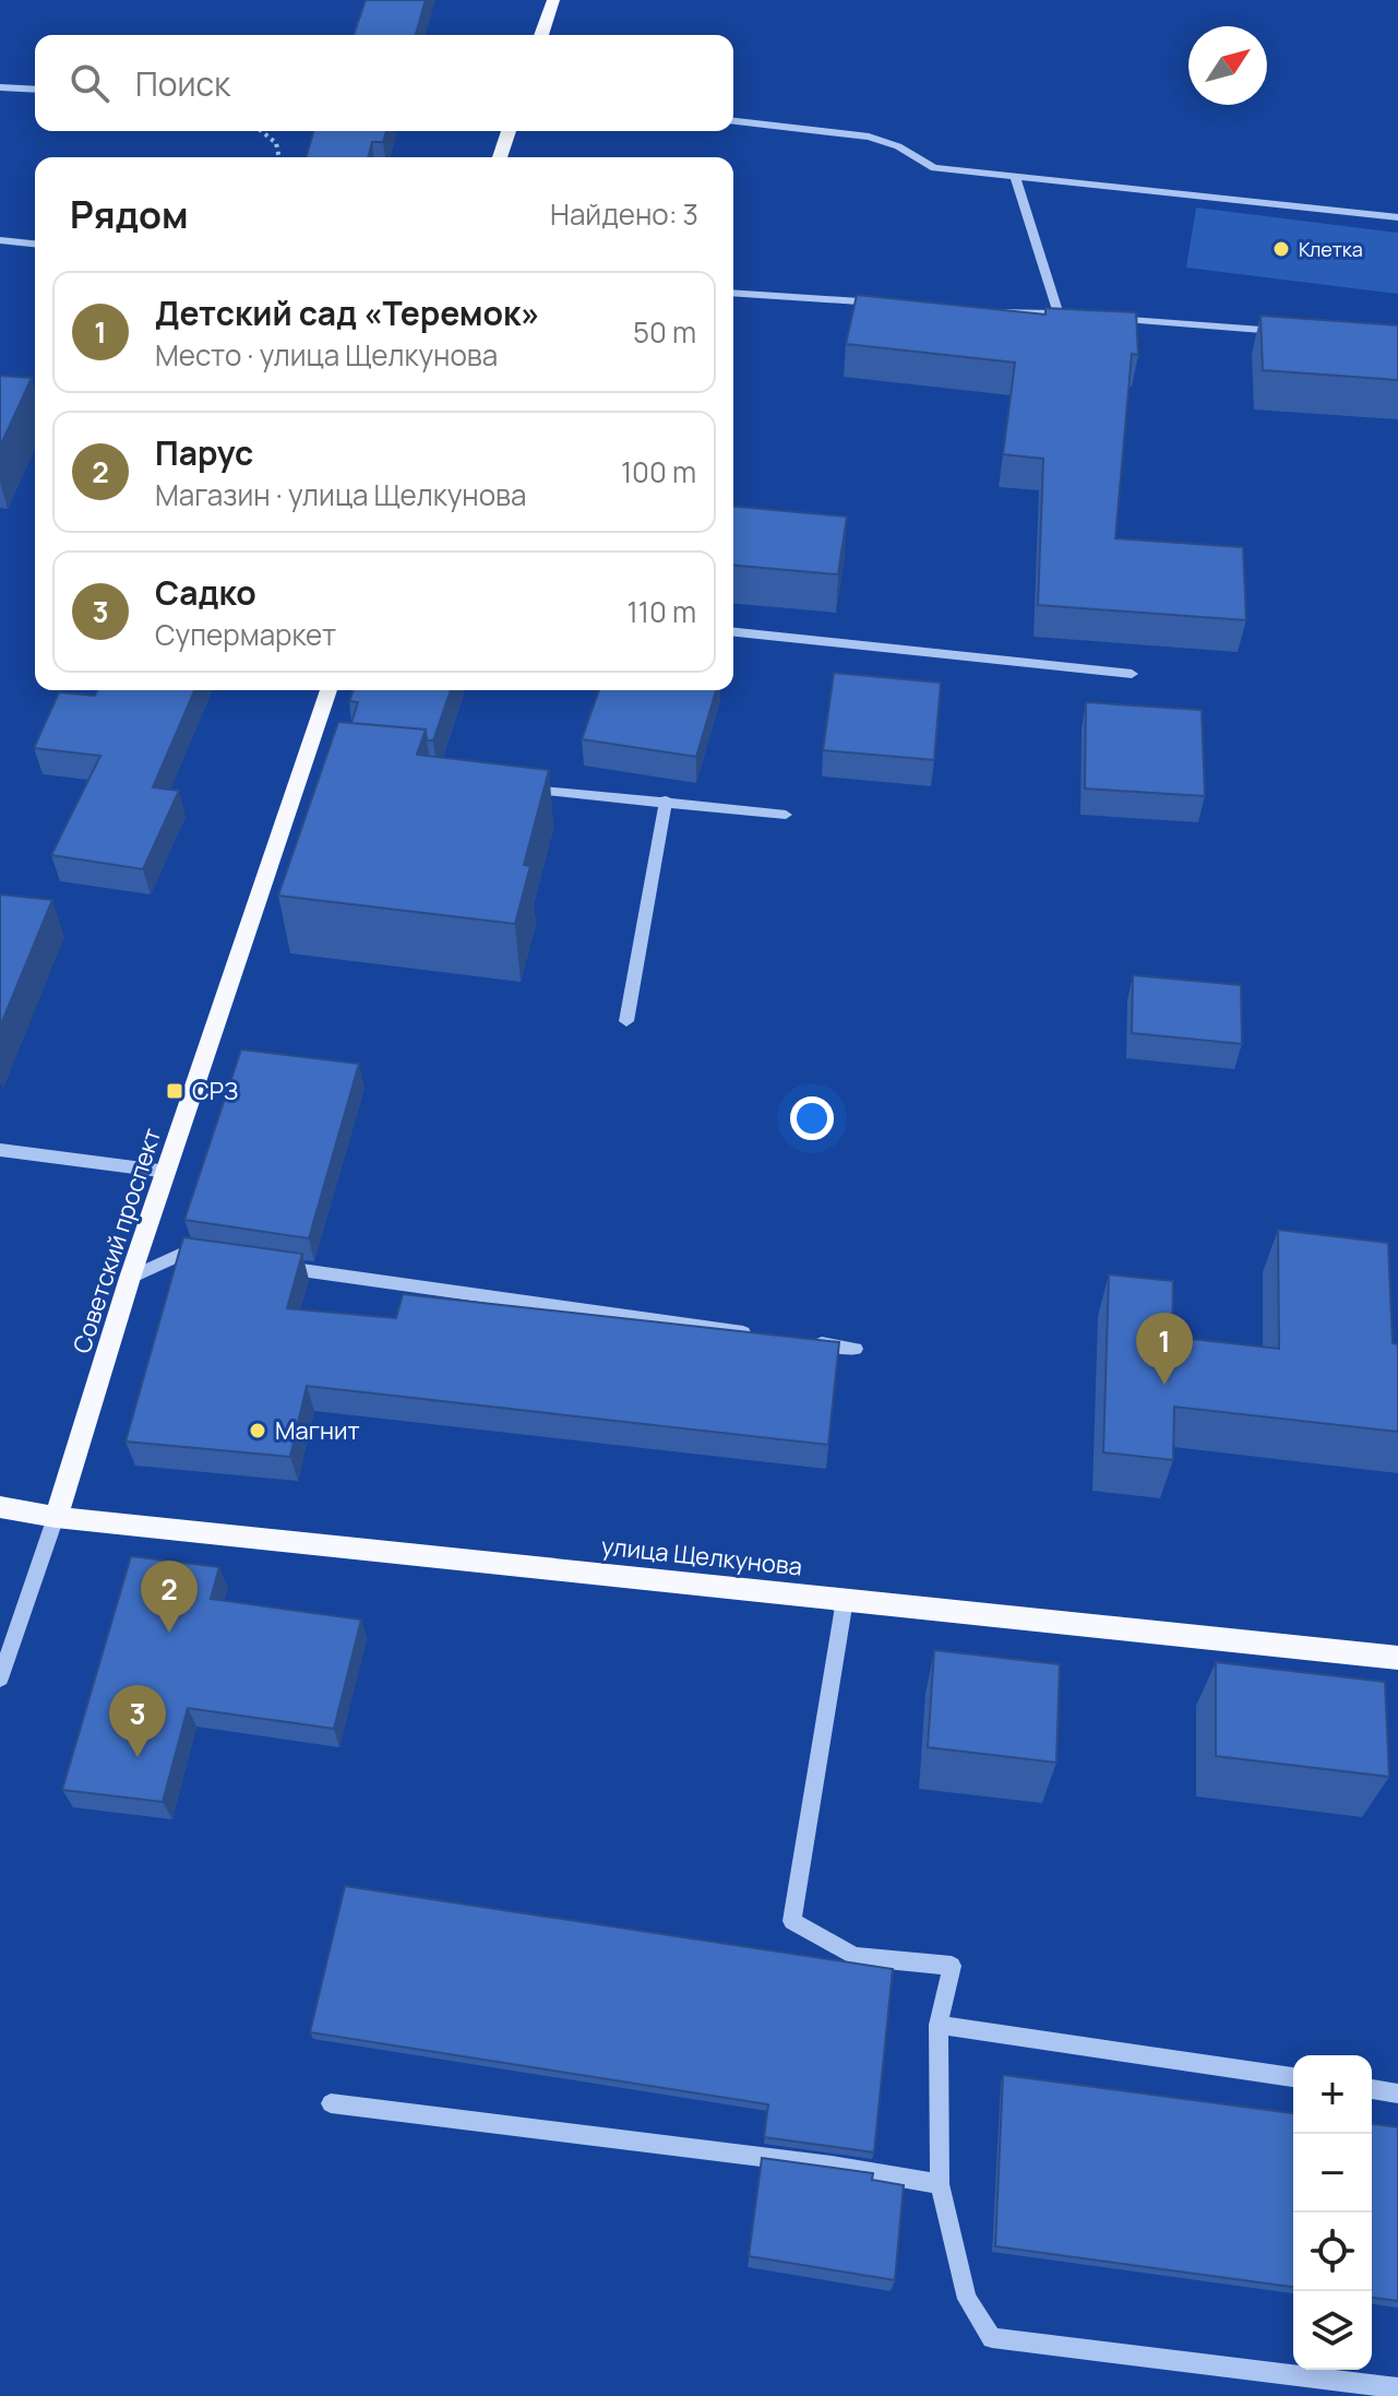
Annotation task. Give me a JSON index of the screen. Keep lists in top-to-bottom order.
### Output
{
  "streets": {
    "main road": ["Советский проспект", "улица Щелкунова"]
  },
  "crossings": [
    ["Советский проспект", "улица Щелкунова"]
  ],
  "places": {
    "other": ["Клетка", "Магнит"],
    "transit": ["СРЗ"]
  },
  "north": "top right",
  "page": {
    "search": "Поиск",
    "heading": ["Рядом", "Найдено: 3"],
    "list": [
      {
        "mark": "1",
        "name": "Детский сад «Теремок»",
        "note": "Место · улица Щелкунова",
        "value": "50 m"
      },
      {
        "mark": "2",
        "name": "Парус",
        "note": "Магазин · улица Щелкунова",
        "value": "100 m"
      },
      {
        "mark": "3",
        "name": "Садко",
        "note": "Супермаркет",
        "value": "110 m"
      }
    ],
    "pins": ["1", "2", "3"],
    "map_buttons": ["+", "−"]
  }
}
